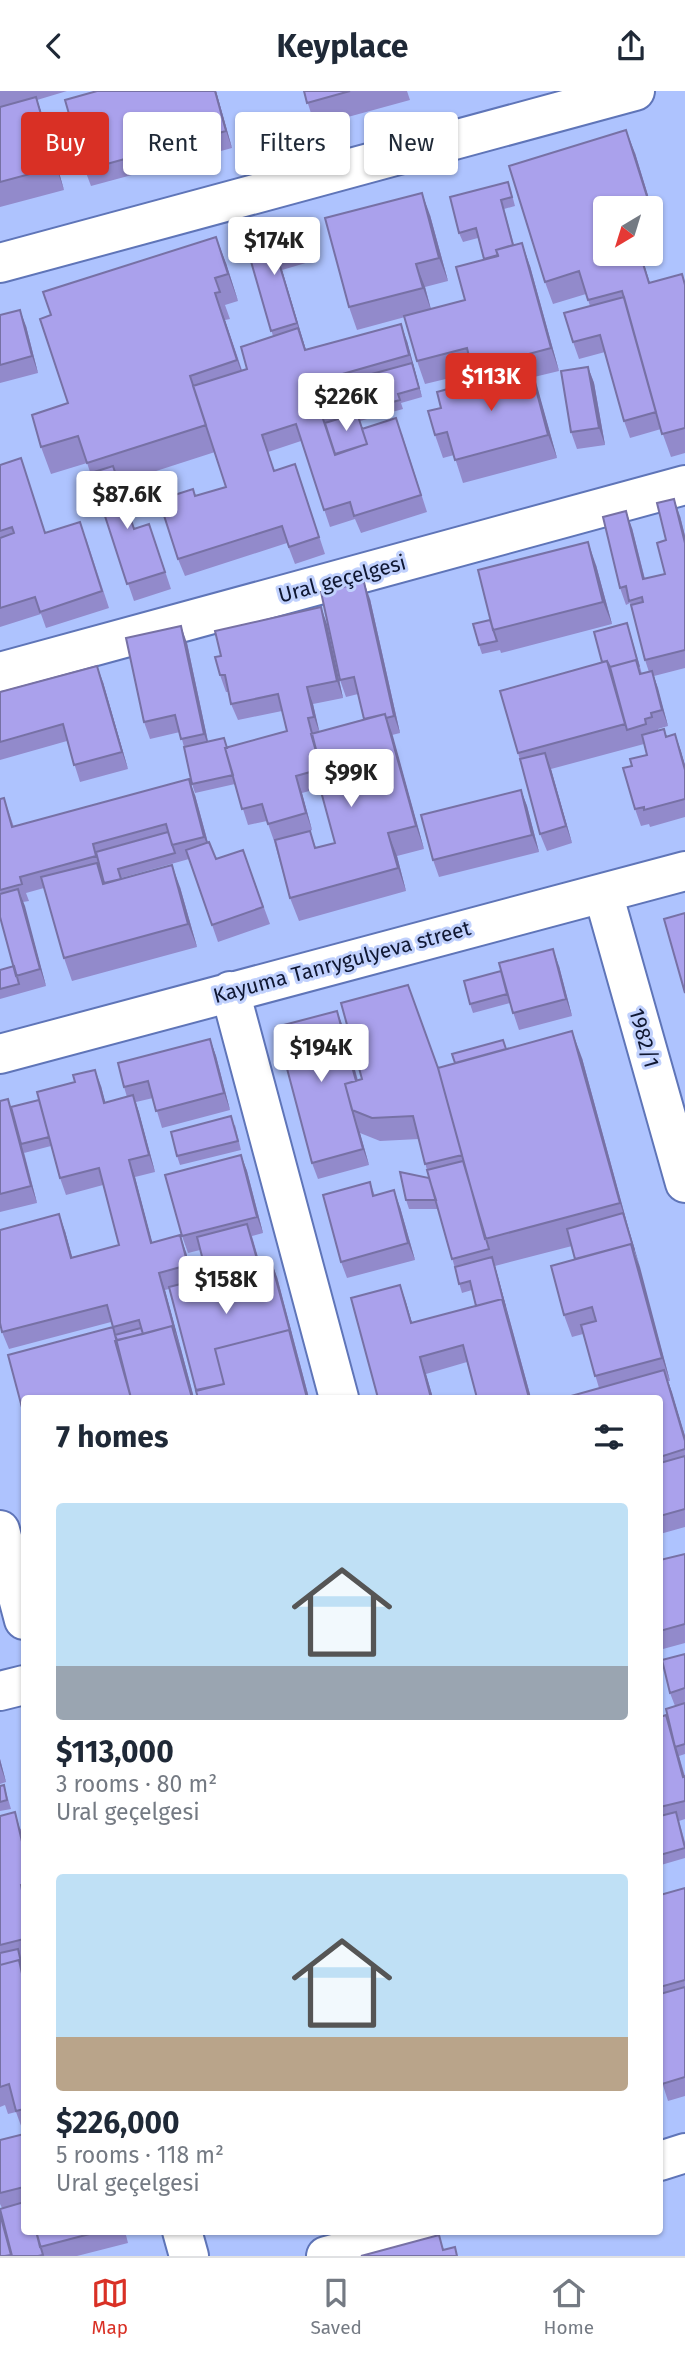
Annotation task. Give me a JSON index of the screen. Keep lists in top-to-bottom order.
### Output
{
  "streets": {
    "street": ["Ural geçelgesi", "Kayuma Tanrygulyeva street", "1982/1"]
  },
  "crossings": [
    ["Kayuma Tanrygulyeva street", "1982/1"]
  ],
  "north": "bottom left",
  "page": {
    "header": "Keyplace",
    "chip": [
      "Buy",
      "Rent",
      "Filters",
      "New"
    ],
    "price": [
      "$174K",
      "$113K",
      "$226K",
      "$87.6K",
      "$99K",
      "$194K",
      "$158K"
    ],
    "heading": "7 homes",
    "list": [
      {
        "name": "$113,000",
        "note": "3 rooms · 80 m² · Ural geçelgesi"
      },
      {
        "name": "$226,000",
        "note": "5 rooms · 118 m² · Ural geçelgesi"
      }
    ],
    "tabs": ["Map", "Saved", "Home"]
  }
}
